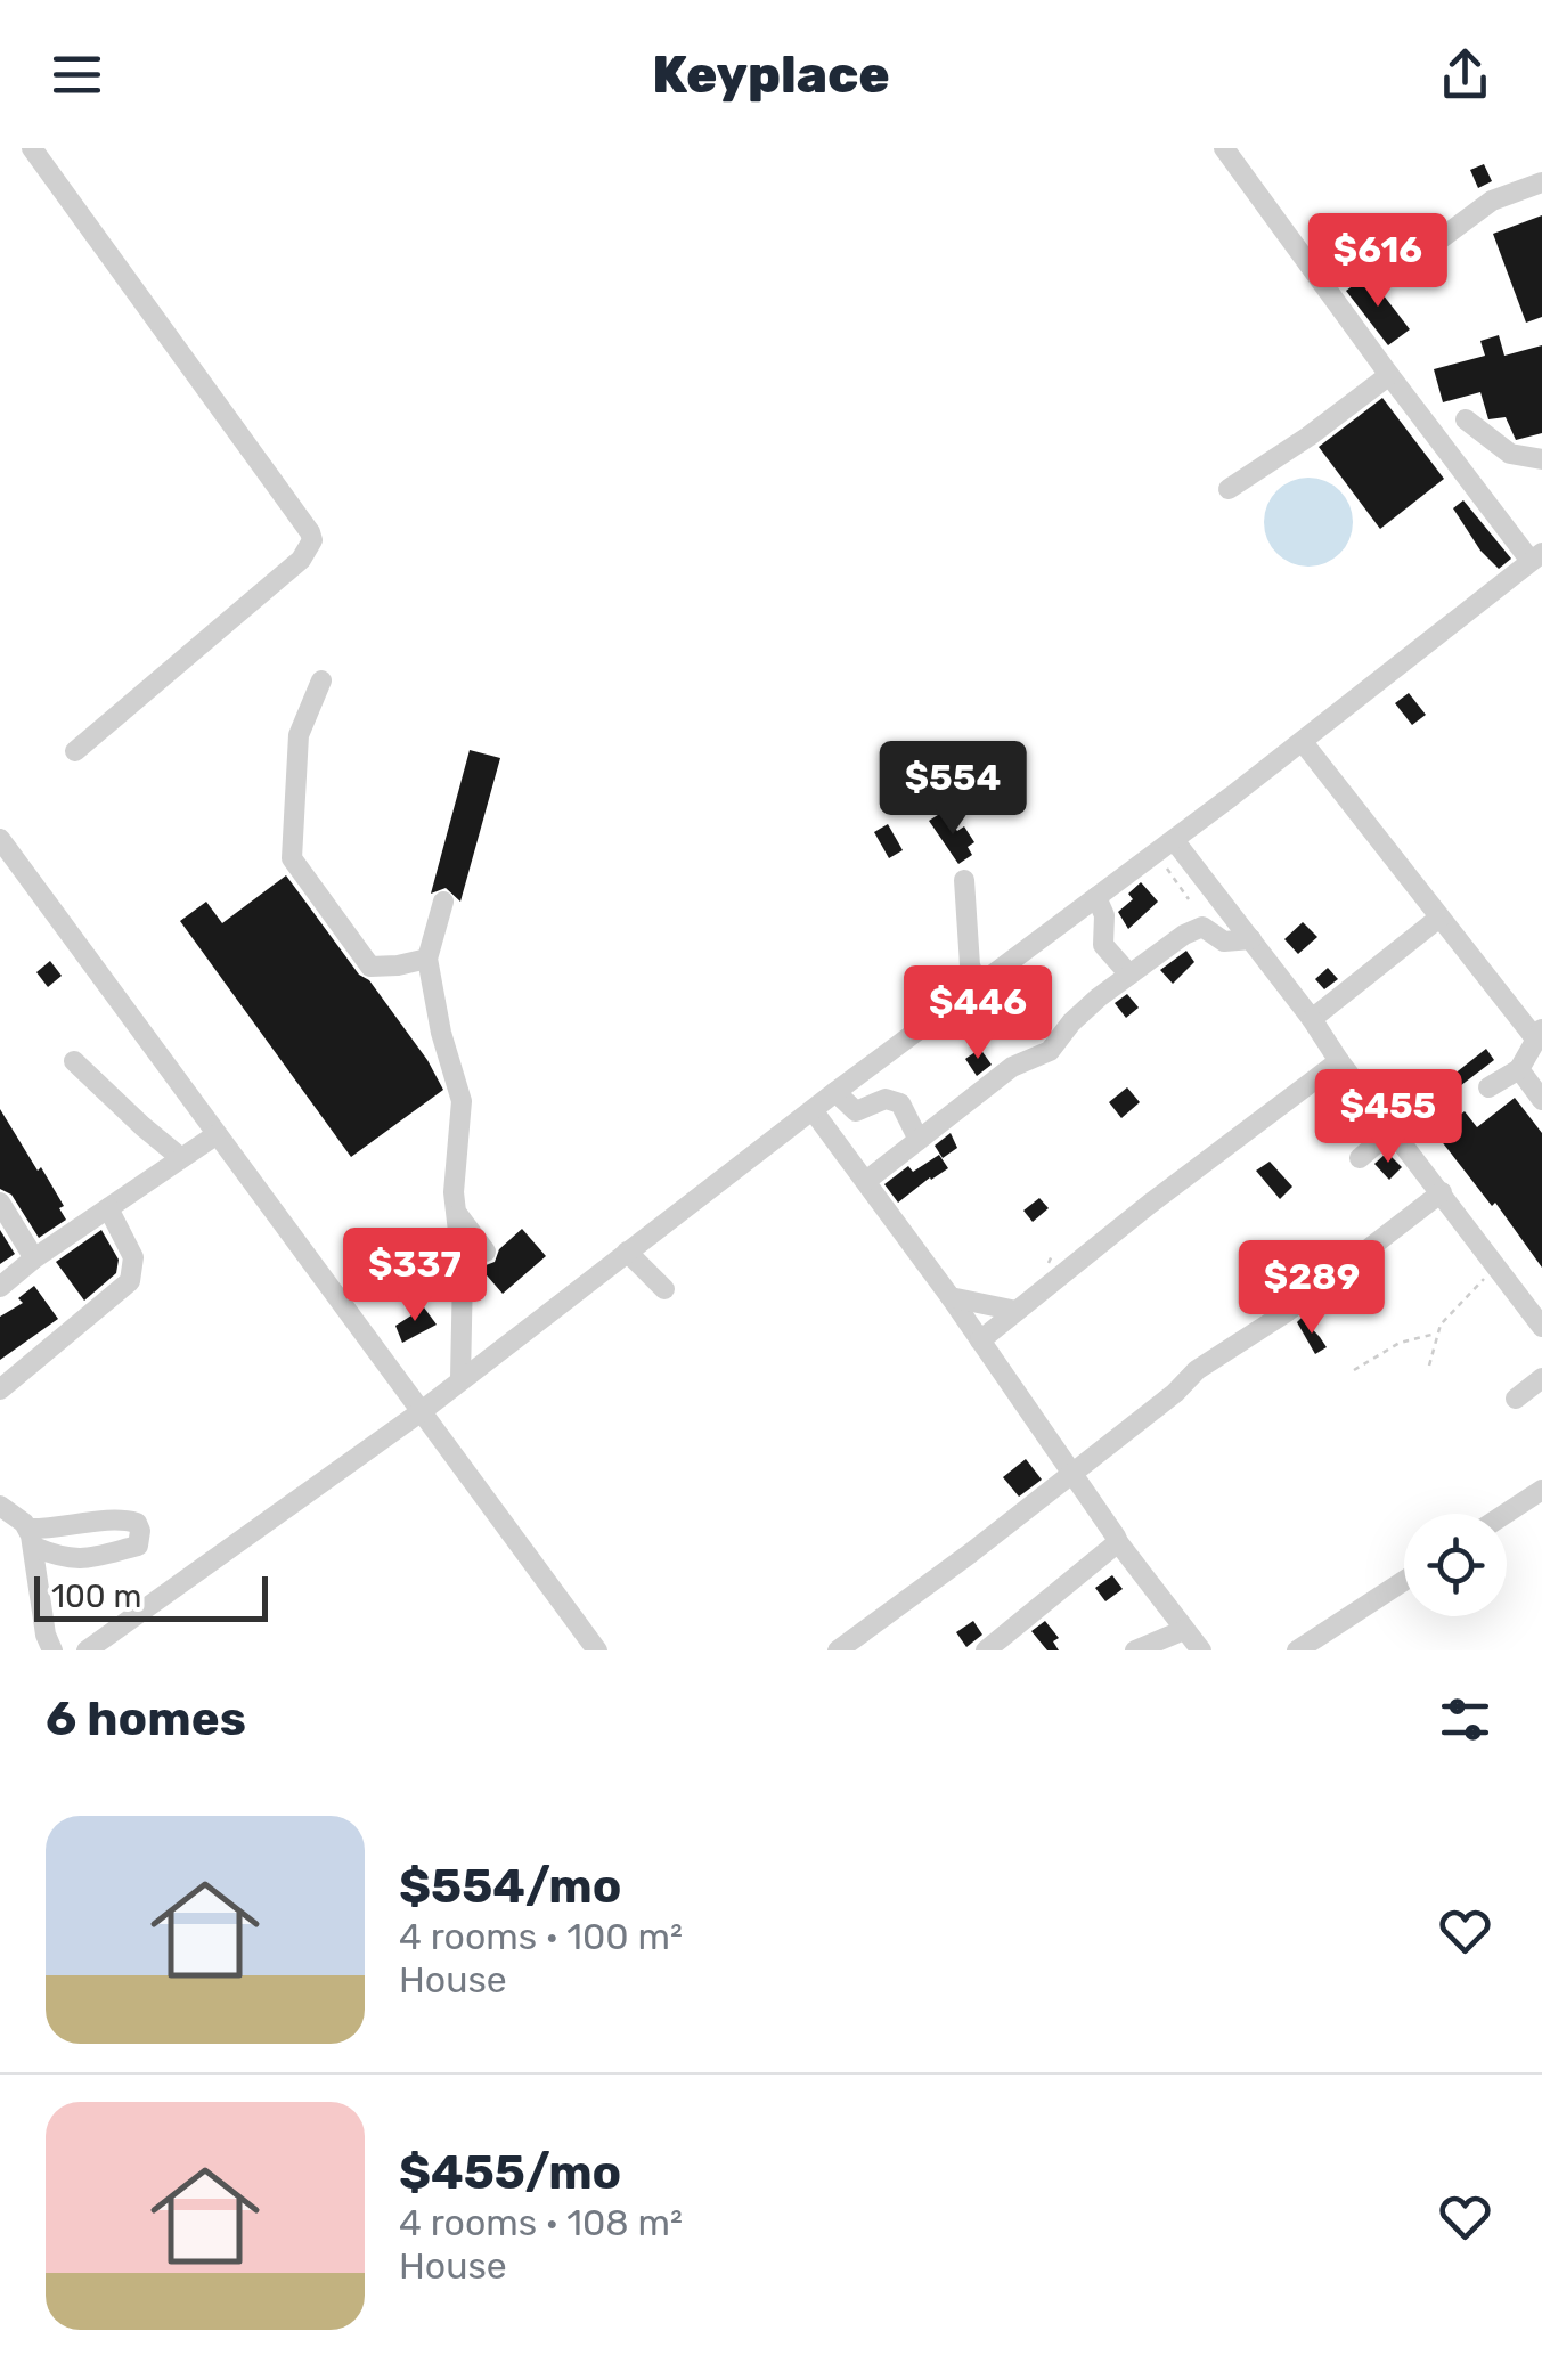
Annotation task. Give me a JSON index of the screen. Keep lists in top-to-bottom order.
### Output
{
  "scale_bar": "100 m",
  "page": {
    "header": "Keyplace",
    "price": [
      "$616",
      "$554",
      "$446",
      "$455",
      "$337",
      "$289"
    ],
    "scale": "100 m",
    "heading": "6 homes",
    "list": [
      {
        "name": "$554/mo",
        "note": "4 rooms · 100 m² · House"
      },
      {
        "name": "$455/mo",
        "note": "4 rooms · 108 m² · House"
      }
    ]
  }
}
